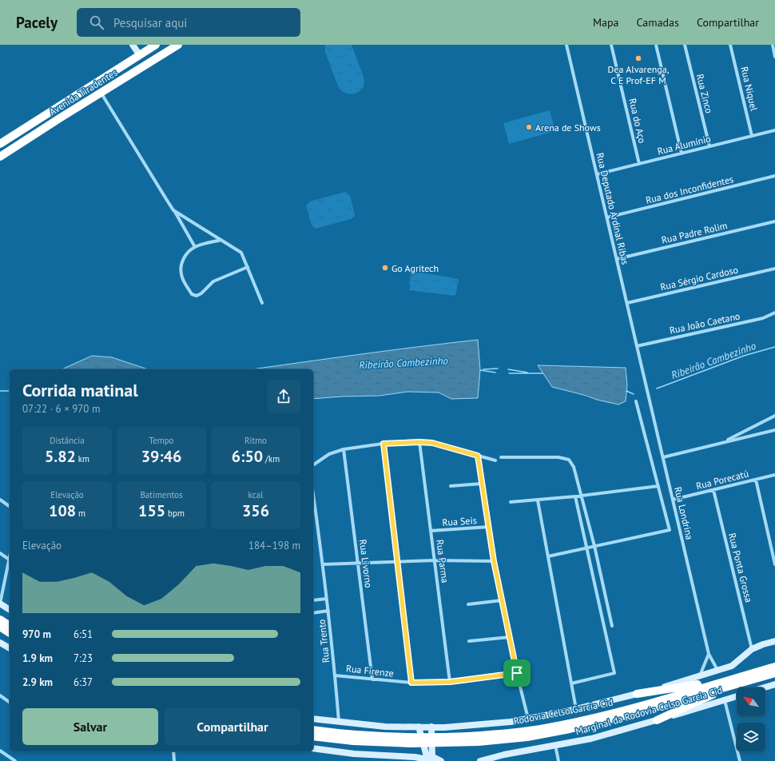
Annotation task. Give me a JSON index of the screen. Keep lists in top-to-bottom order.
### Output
{
  "streets": {
    "highway": ["Avenida Tiradentes", "Rodovia Celso Garcia Cid"],
    "street": [
      "Rua Niquel",
      "Rua Zinco",
      "Rua do Aço",
      "Rua Alumínio",
      "Rua dos Inconfidentes",
      "Rua Deputado Ardinal Ribas",
      "Rua Padre Rolim",
      "Rua Sérgio Cardoso",
      "Rua João Caetano",
      "Rua Porecatú",
      "Rua Londrina",
      "Rua Seis",
      "Rua Parma",
      "Rua Livorno",
      "Rua Ponta Grossa",
      "Rua Trento",
      "Rua Firenze",
      "Marginal da Rodovia Celso Garcia Cid"
    ]
  },
  "crossings": [
    ["Rua Niquel", "Rua Alumínio"],
    ["Rua Zinco", "Rua Alumínio"],
    ["Rua do Aço", "Rua Alumínio"],
    ["Rua Alumínio", "Rua Deputado Ardinal Ribas"],
    ["Rua dos Inconfidentes", "Rua Deputado Ardinal Ribas"],
    ["Rua Deputado Ardinal Ribas", "Rua Padre Rolim"],
    ["Rua Deputado Ardinal Ribas", "Rua Sérgio Cardoso"],
    ["Rua Deputado Ardinal Ribas", "Rua João Caetano"],
    ["Rua Deputado Ardinal Ribas", "Rua Londrina"],
    ["Rua Porecatú", "Rua Londrina"],
    ["Rua Porecatú", "Rua Ponta Grossa"],
    ["Rua Londrina", "Marginal da Rodovia Celso Garcia Cid"],
    ["Rua Seis", "Rua Parma"],
    ["Rua Parma", "Rua Firenze"],
    ["Rua Livorno", "Rua Firenze"],
    ["Rua Ponta Grossa", "Marginal da Rodovia Celso Garcia Cid"],
    ["Rua Trento", "Rua Firenze"],
    ["Rua Trento", "Marginal da Rodovia Celso Garcia Cid"]
  ],
  "water": ["Ribeirão Cambezinho"],
  "places": ["Dea Alvarenga, C E Prof-EF M", "Arena de Shows", "Go Agritech"],
  "north": "top left",
  "page": {
    "header": "Pacely",
    "search": "Pesquisar aqui",
    "nav": ["Mapa", "Camadas", "Compartilhar"],
    "heading": ["Corrida matinal", "07:22 · 6 × 970 m"],
    "stats": [
      ["Distância", "5.82 km"],
      ["Tempo", "39:46"],
      ["Ritmo", "6:50 /km"],
      ["Elevação", "108 m"],
      ["Batimentos", "155 bpm"],
      ["kcal", "356"]
    ],
    "chart": ["Elevação", "184–198 m"],
    "list": [
      {
        "name": "970 m",
        "note": "6:51"
      },
      {
        "name": "1.9 km",
        "note": "7:23"
      },
      {
        "name": "2.9 km",
        "note": "6:37"
      }
    ],
    "buttons": ["Salvar", "Compartilhar"]
  }
}
